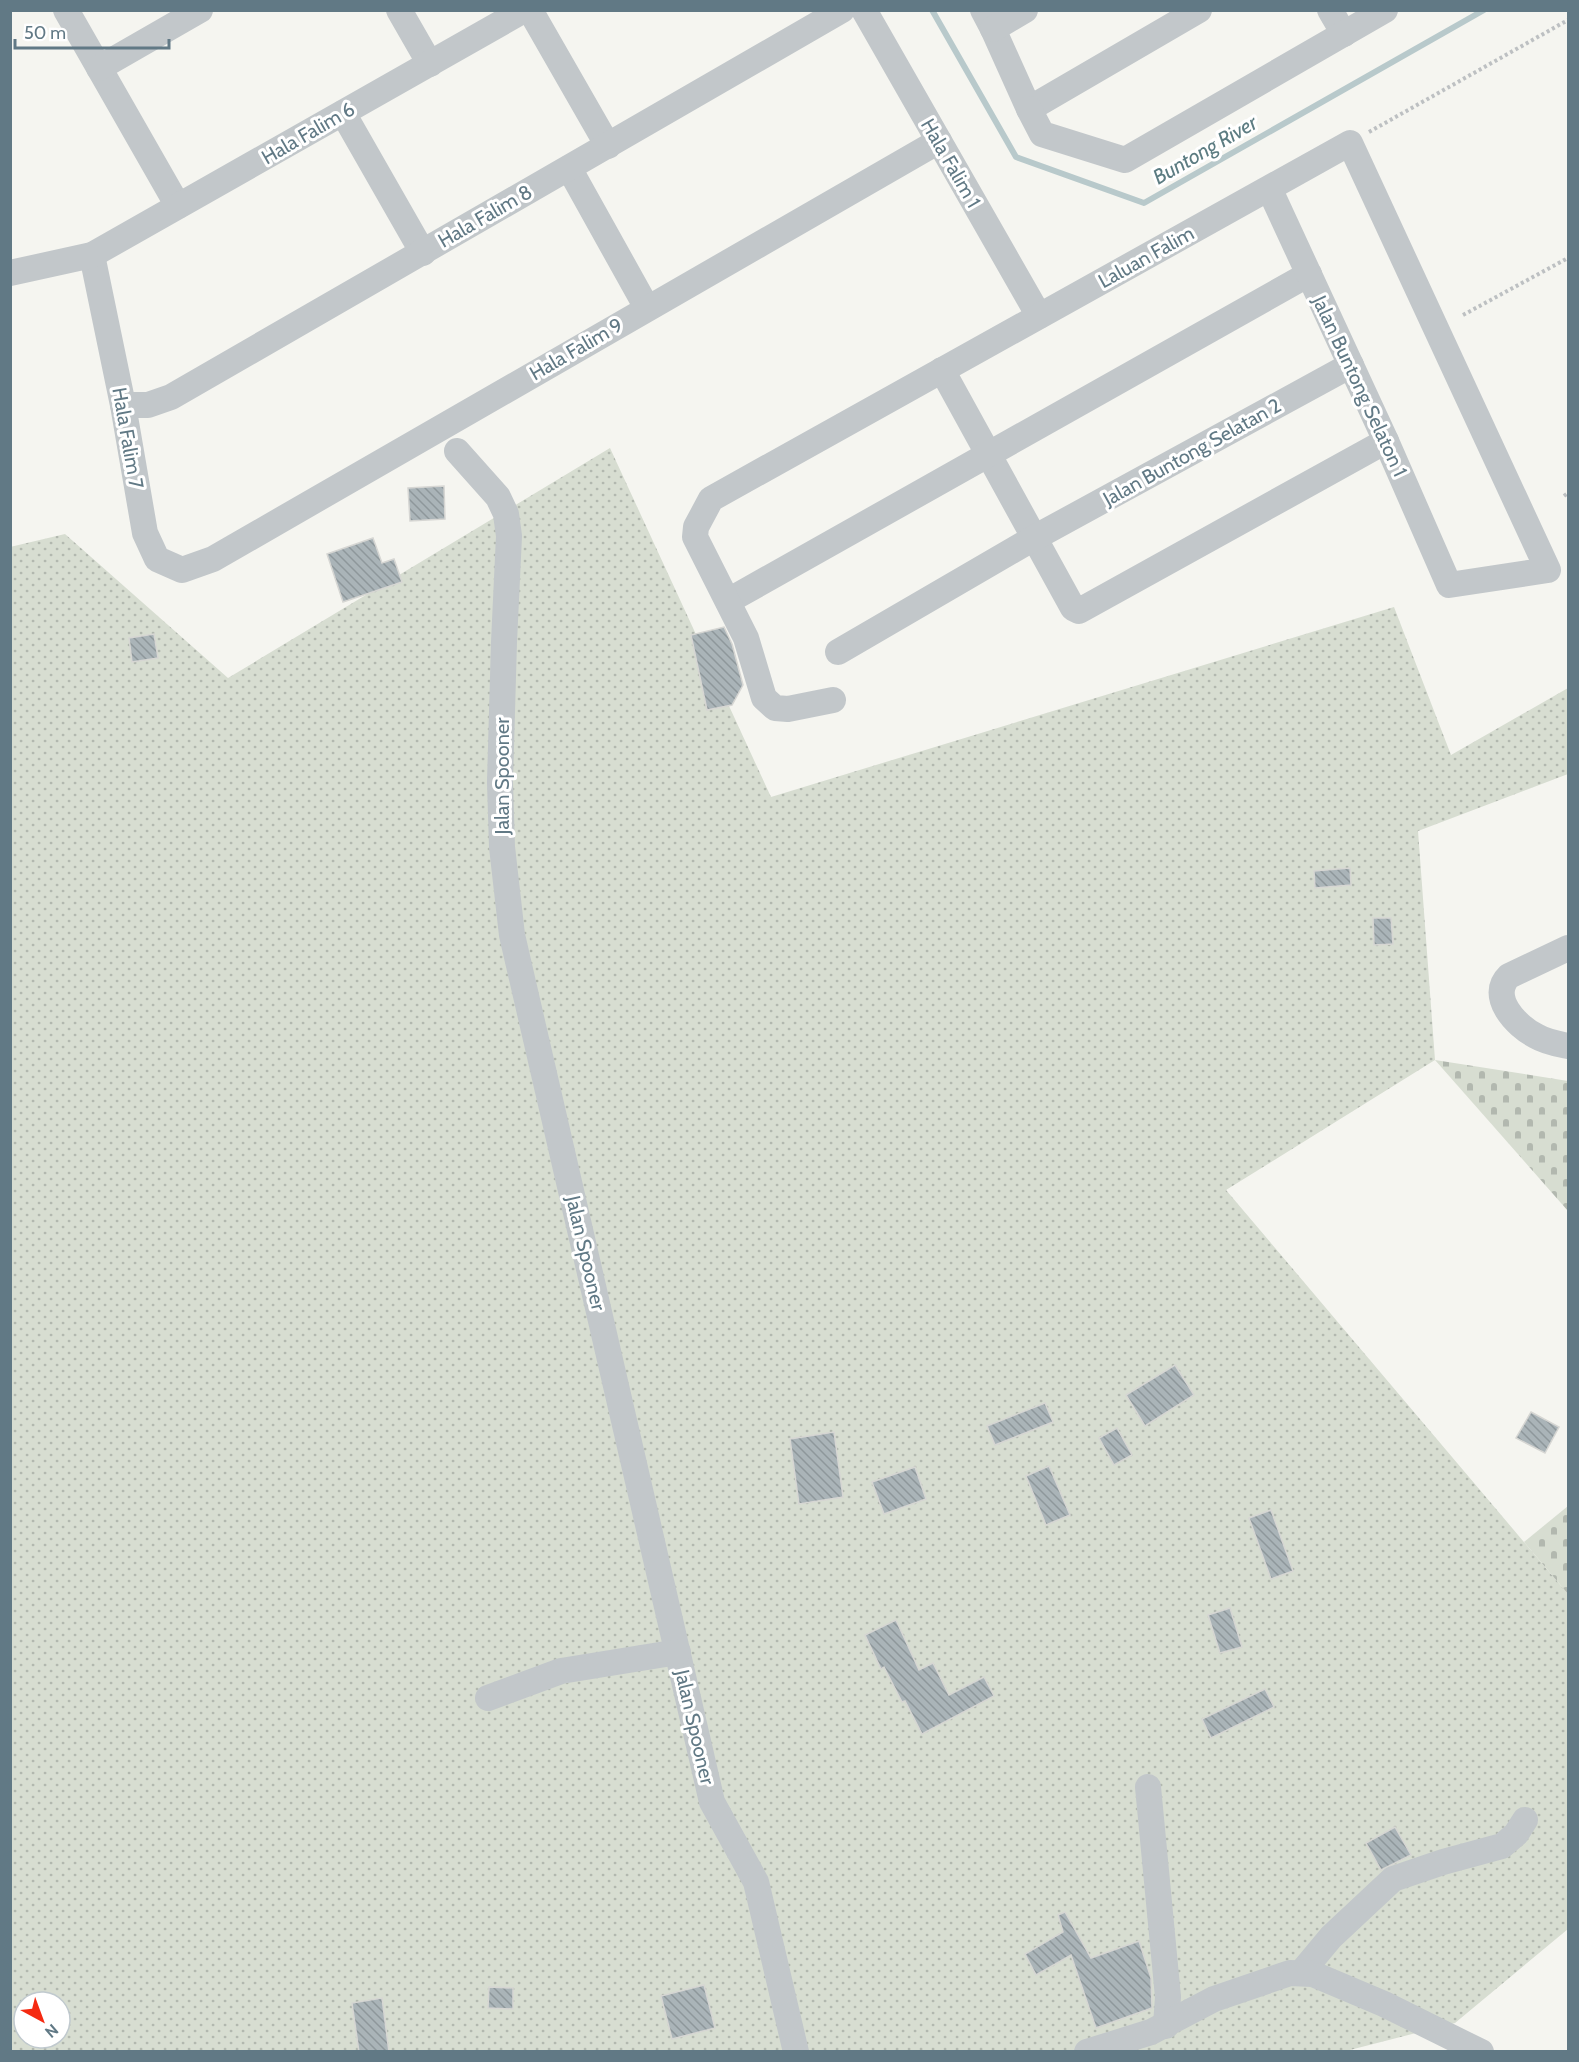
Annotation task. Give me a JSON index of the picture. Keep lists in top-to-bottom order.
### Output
{
  "streets": {
    "street": [
      "Hala Falim 6",
      "Hala Falim 1",
      "Hala Falim 8",
      "Laluan Falim",
      "Hala Falim 9",
      "Jalan Buntong Selaton 1",
      "Hala Falim 7",
      "Jalan Buntong Selatan 2",
      "Jalan Spooner"
    ]
  },
  "crossings": [
    ["Hala Falim 6", "Hala Falim 7"],
    ["Hala Falim 1", "Laluan Falim"],
    ["Hala Falim 1", "Hala Falim 9"],
    ["Hala Falim 8", "Hala Falim 7"],
    ["Laluan Falim", "Jalan Buntong Selaton 1"],
    ["Hala Falim 9", "Hala Falim 7"],
    ["Jalan Buntong Selaton 1", "Jalan Buntong Selatan 2"]
  ],
  "water": ["Buntong River"],
  "scale_bar": "50 m",
  "north": "bottom right"
}
